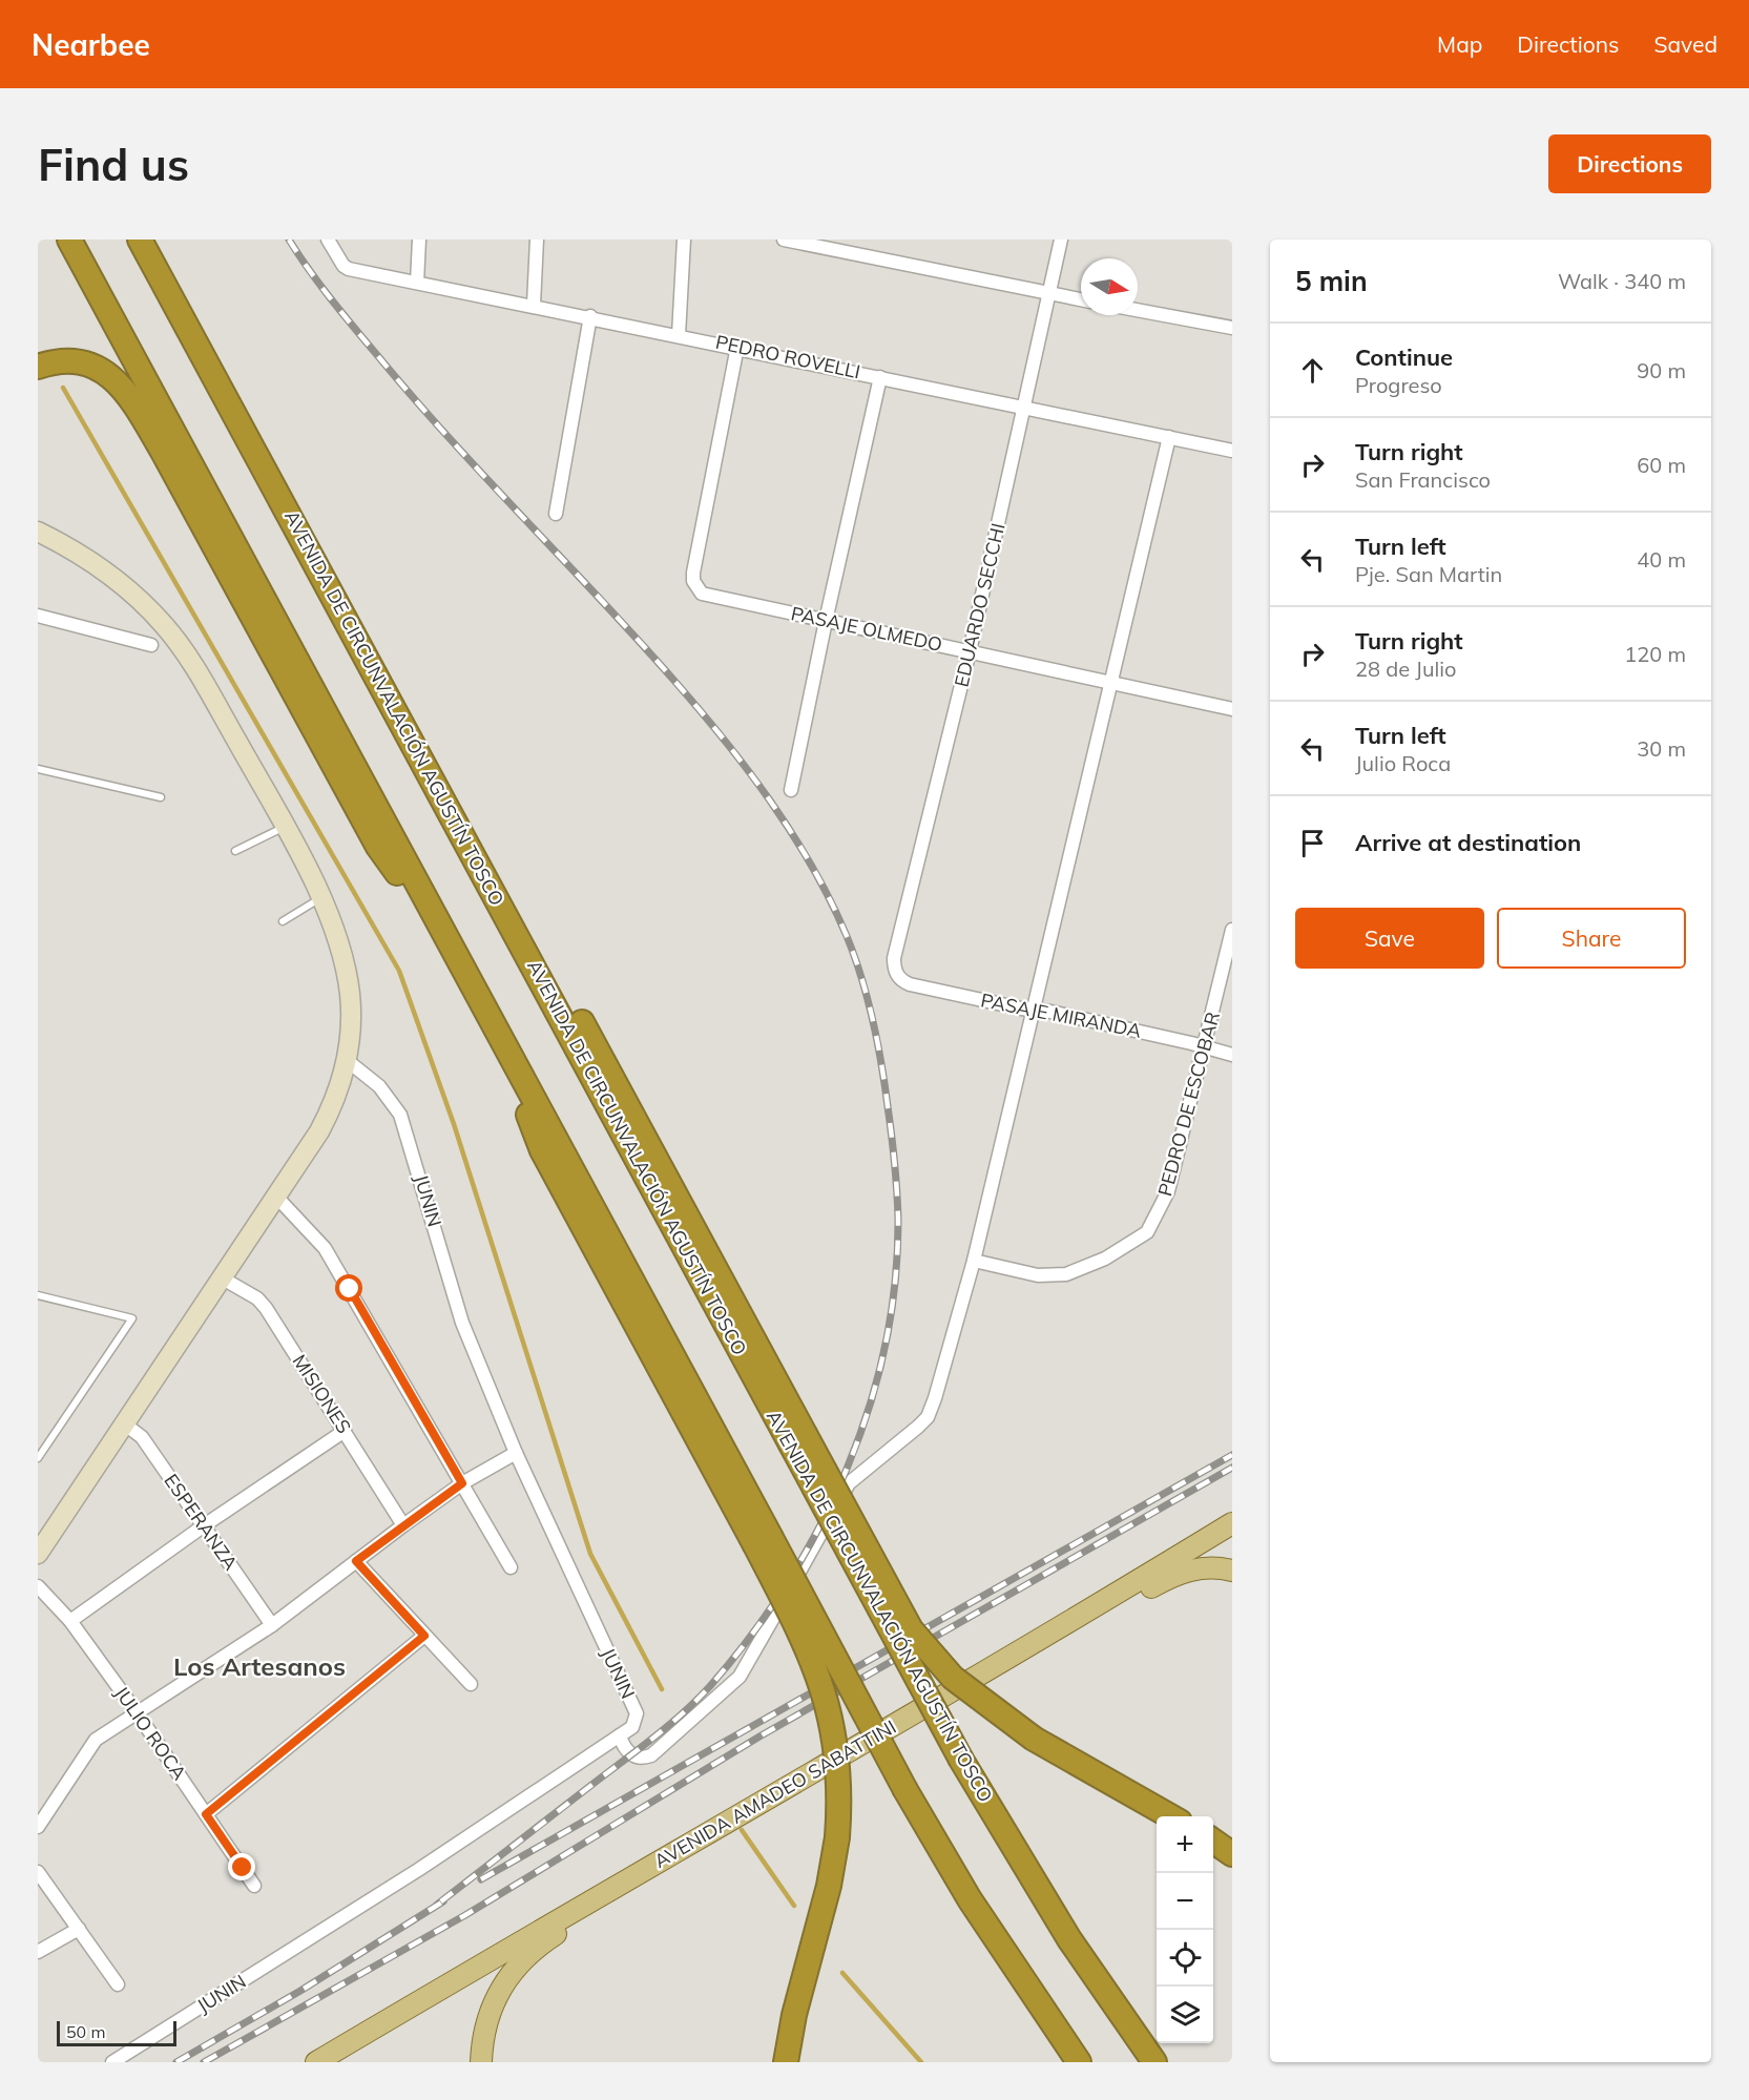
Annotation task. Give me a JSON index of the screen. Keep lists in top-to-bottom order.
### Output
{
  "streets": {
    "highway": ["AVENIDA DE CIRCUNVALACIÓN AGUSTÍN TOSCO"],
    "main road": ["AVENIDA AMADEO SABATTINI"],
    "street": [
      "PEDRO ROVELLI",
      "EDUARDO SECCHI",
      "PASAJE OLMEDO",
      "PASAJE MIRANDA",
      "PEDRO DE ESCOBAR",
      "JUNIN",
      "MISIONES",
      "ESPERANZA",
      "JULIO ROCA"
    ]
  },
  "crossings": [
    ["PEDRO ROVELLI", "EDUARDO SECCHI"],
    ["PEDRO ROVELLI", "PASAJE OLMEDO"],
    ["EDUARDO SECCHI", "PASAJE OLMEDO"],
    ["EDUARDO SECCHI", "PASAJE MIRANDA"],
    ["PASAJE MIRANDA", "PEDRO DE ESCOBAR"]
  ],
  "districts": ["Los Artesanos"],
  "scale_bar": "50 m",
  "north": "right",
  "page": {
    "header": "Nearbee",
    "nav": ["Map", "Directions", "Saved"],
    "buttons": [
      "Directions",
      ["Save", "Share"]
    ],
    "title": "Find us",
    "heading": ["5 min", "Walk · 340 m"],
    "list": [
      ["Continue", "Progreso", "90 m"],
      ["Turn right", "San Francisco", "60 m"],
      ["Turn left", "Pje. San Martin", "40 m"],
      ["Turn right", "28 de Julio", "120 m"],
      ["Turn left", "Julio Roca", "30 m"],
      "Arrive at destination"
    ],
    "map_buttons": ["+", "−"],
    "scale": "50 m"
  }
}
